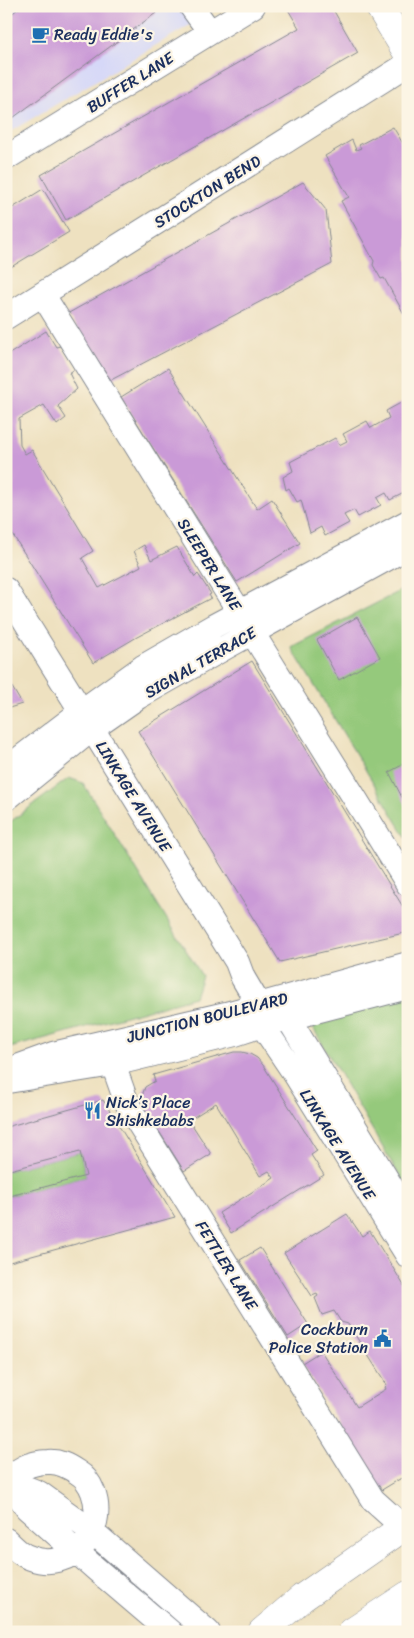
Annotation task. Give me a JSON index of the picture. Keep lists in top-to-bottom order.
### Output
{
  "streets": {
    "street": [
      "BUFFER LANE",
      "STOCKTON BEND",
      "SLEEPER LANE",
      "SIGNAL TERRACE",
      "LINKAGE AVENUE",
      "JUNCTION BOULEVARD",
      "FETTLER LANE"
    ]
  },
  "crossings": [
    ["STOCKTON BEND", "SLEEPER LANE"],
    ["SLEEPER LANE", "SIGNAL TERRACE"],
    ["SIGNAL TERRACE", "LINKAGE AVENUE"],
    ["LINKAGE AVENUE", "JUNCTION BOULEVARD"],
    ["JUNCTION BOULEVARD", "FETTLER LANE"]
  ],
  "places": {
    "cafe": ["Ready Eddie's"],
    "restaurant": ["Nick’s Place Shishkebabs"],
    "public building": ["Cockburn Police Station"]
  }
}
